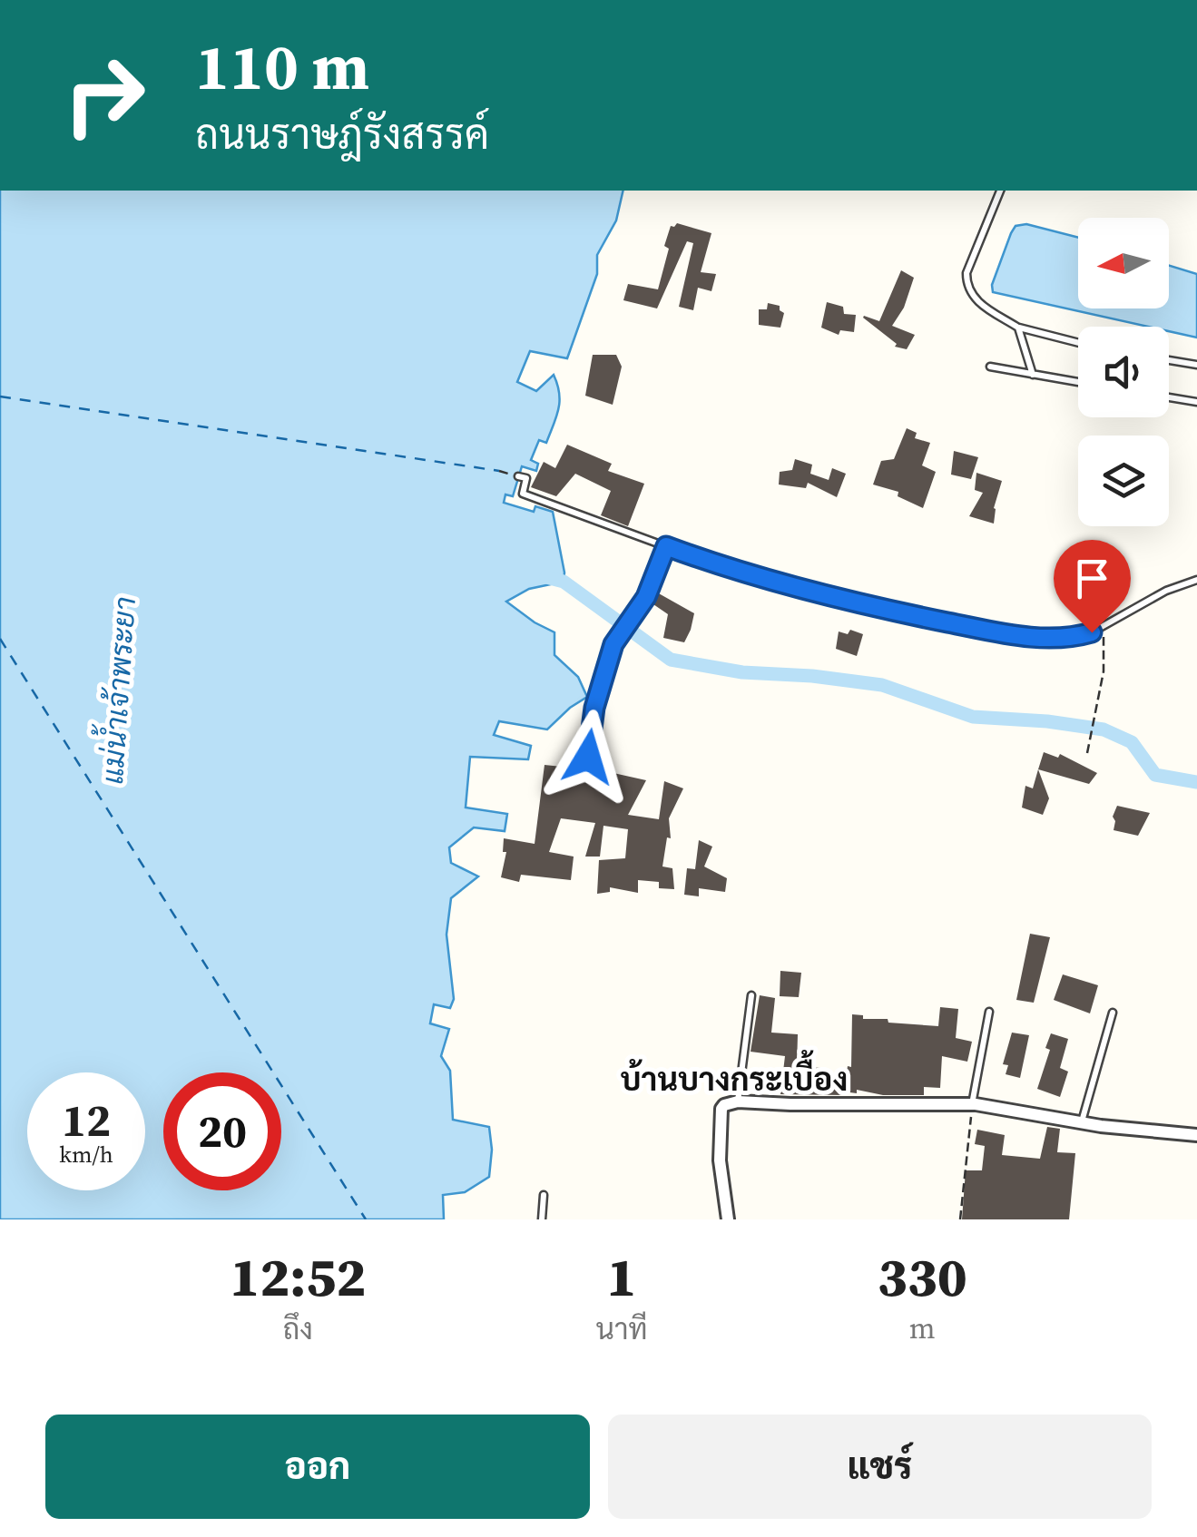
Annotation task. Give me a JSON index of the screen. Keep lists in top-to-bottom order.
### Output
{
  "districts": ["บ้านบางกระเบื้อง"],
  "water": ["แม่น้ำเจ้าพระยา"],
  "north": "left",
  "page": {
    "turn": ["110 m", "ถนนราษฎ์รังสรรค์"],
    "speed": "12 km/h",
    "limit": "20",
    "eta": [
      "12:52",
      "ถึง",
      "1",
      "นาที",
      "330",
      "m"
    ],
    "buttons": ["ออก", "แชร์"]
  }
}
